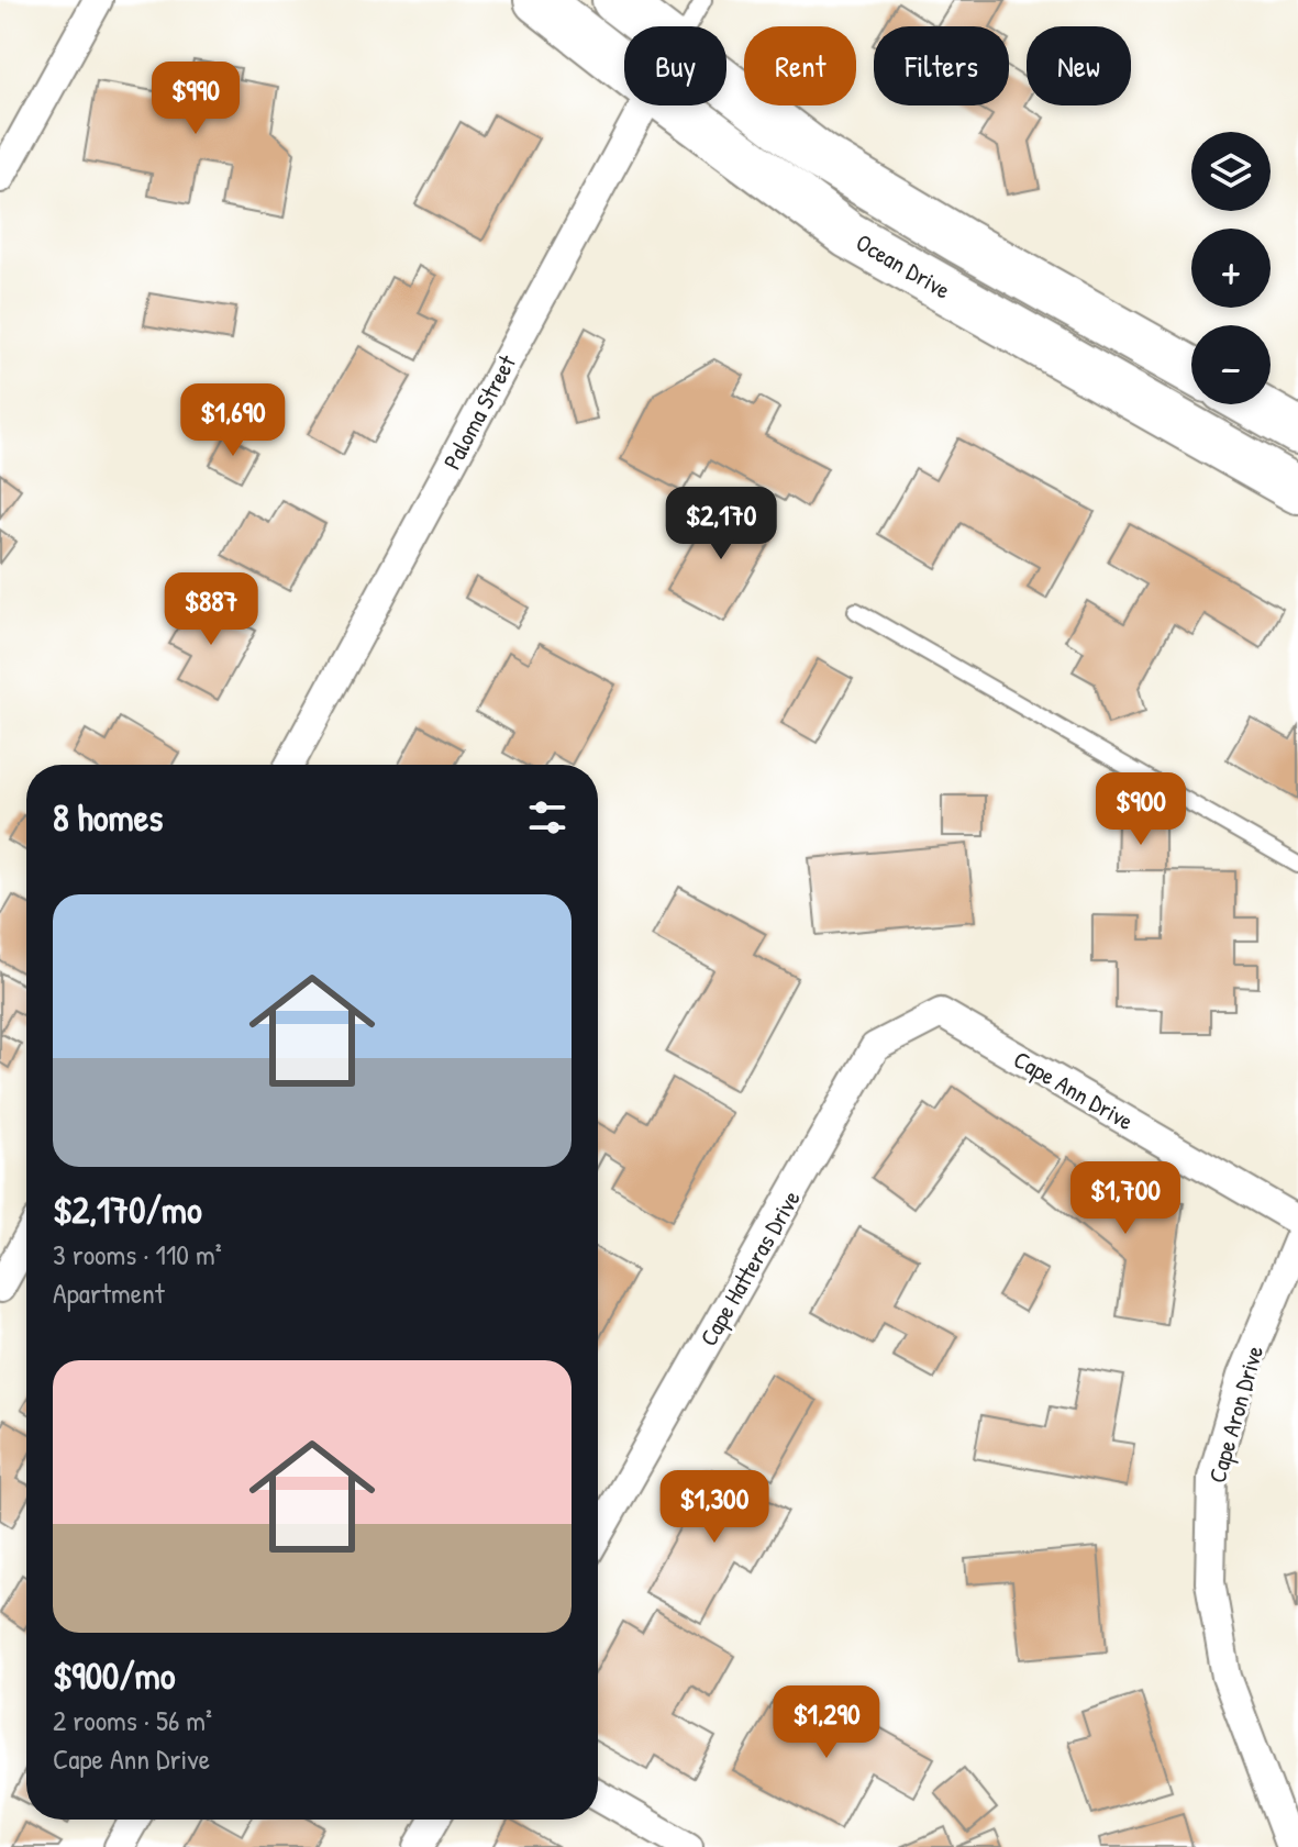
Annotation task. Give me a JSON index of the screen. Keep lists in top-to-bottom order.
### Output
{
  "streets": {
    "main road": ["Ocean Drive"],
    "street": [
      "Paloma Street",
      "Cape Ann Drive",
      "Cape Hatteras Drive",
      "Cape Aron Drive"
    ]
  },
  "crossings": [
    ["Cape Ann Drive", "Cape Hatteras Drive"]
  ],
  "page": {
    "chip": [
      "Buy",
      "Rent",
      "Filters",
      "New"
    ],
    "price": [
      "$990",
      "$1,690",
      "$2,170",
      "$887",
      "$900",
      "$1,700",
      "$1,300",
      "$1,290"
    ],
    "map_buttons": ["+", "−"],
    "heading": "8 homes",
    "list": [
      {
        "name": "$2,170/mo",
        "note": "3 rooms · 110 m² · Apartment"
      },
      {
        "name": "$900/mo",
        "note": "2 rooms · 56 m² · Cape Ann Drive"
      }
    ]
  }
}
